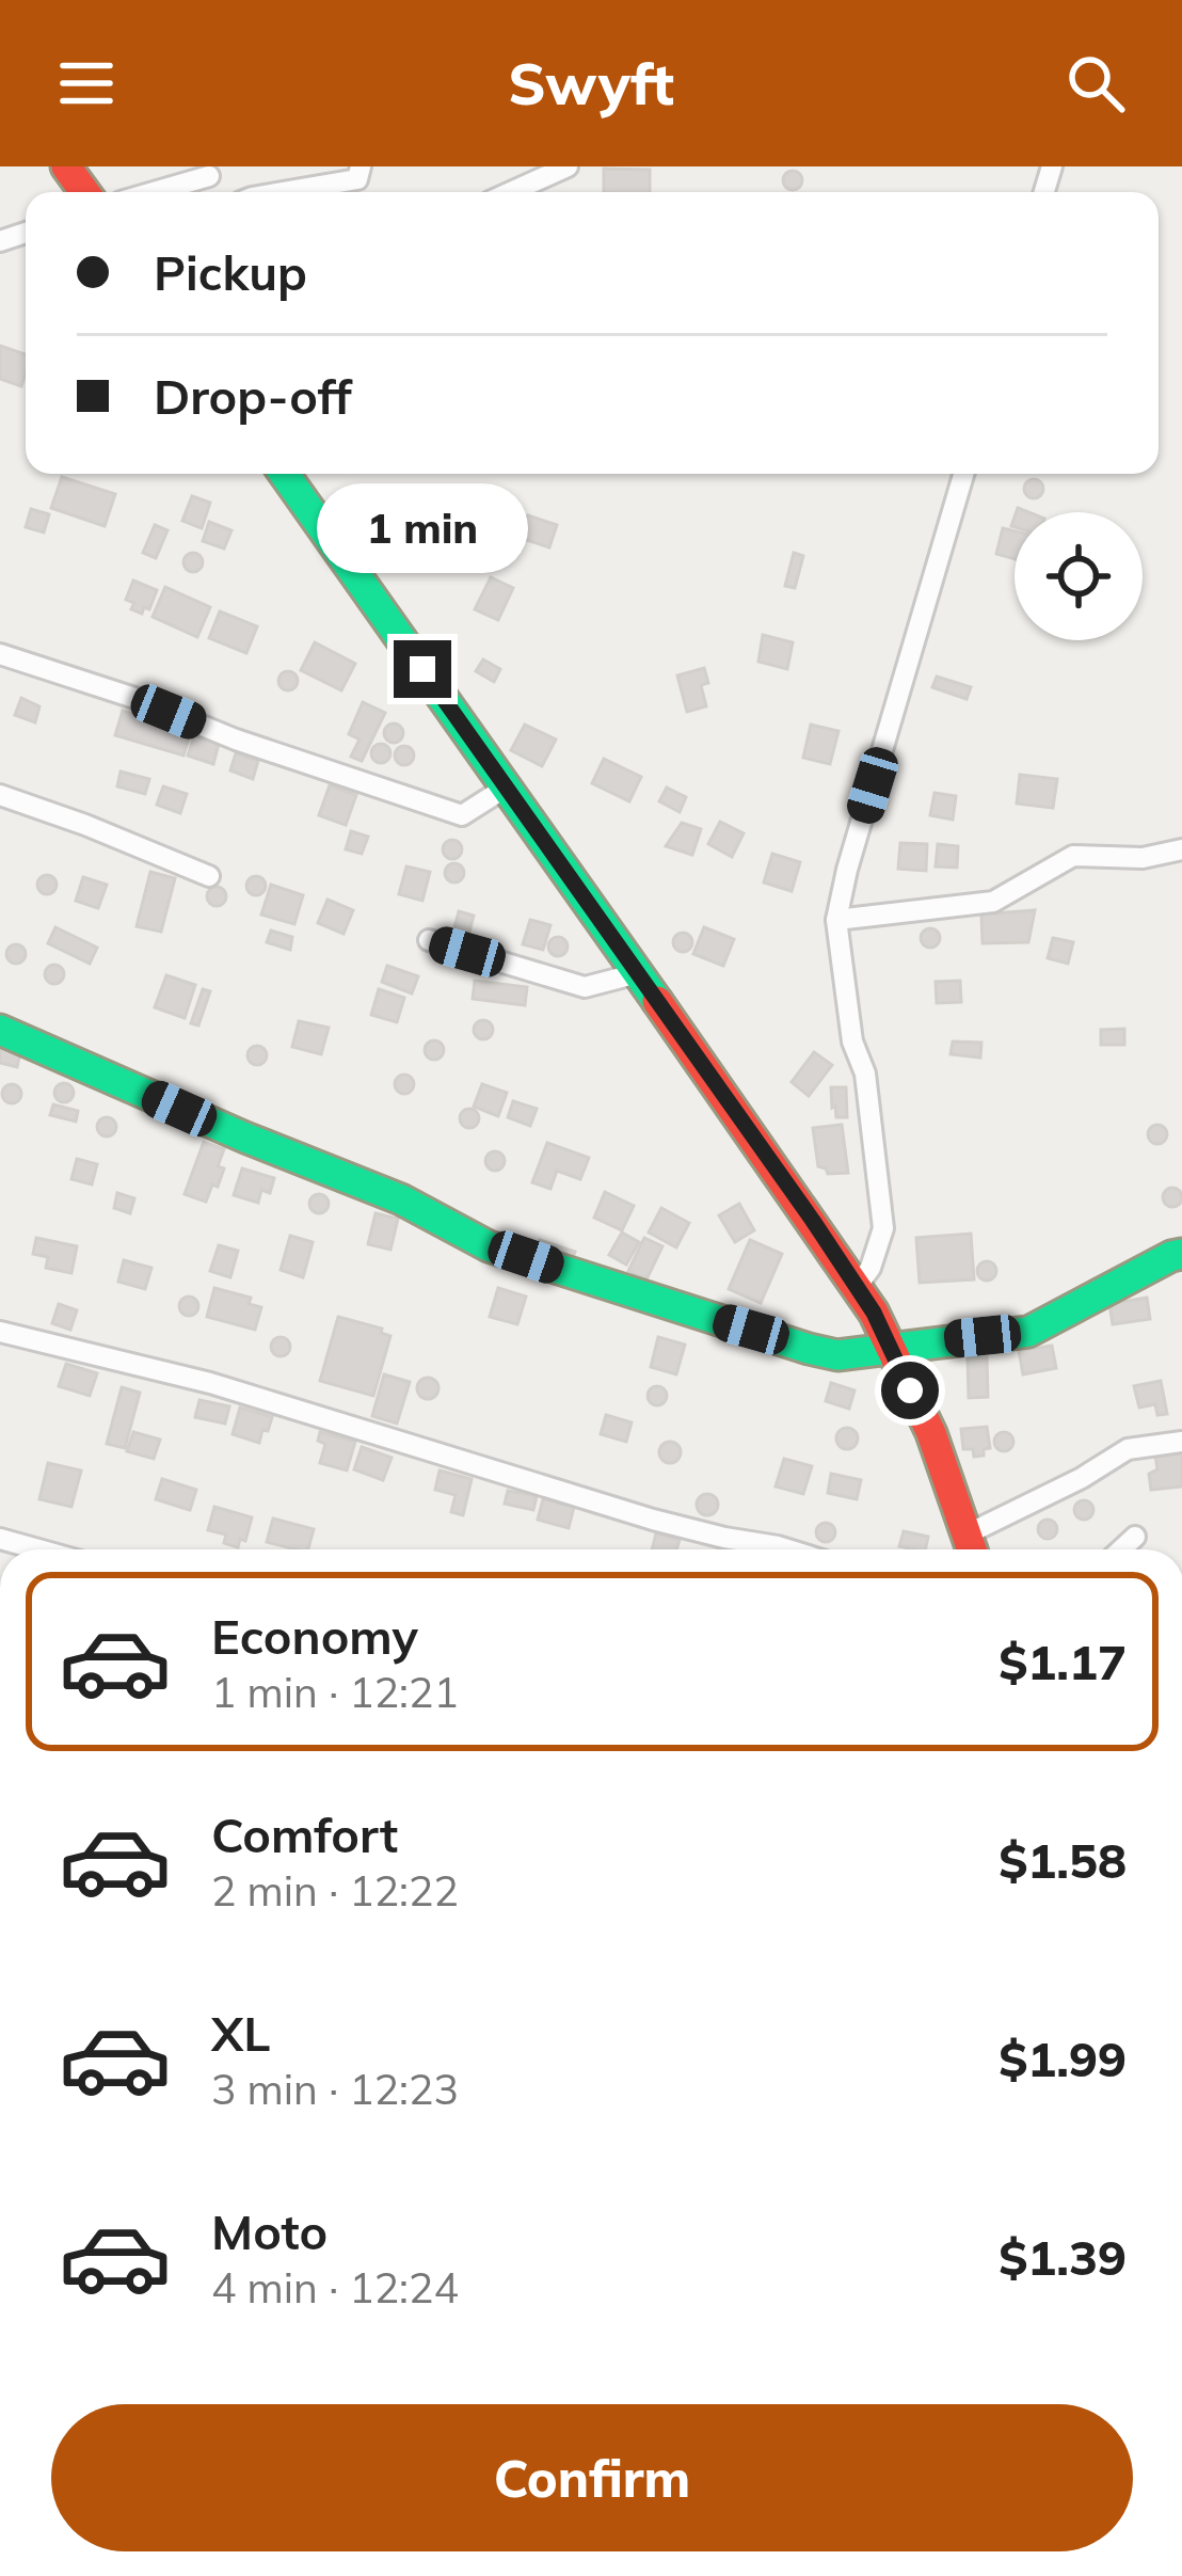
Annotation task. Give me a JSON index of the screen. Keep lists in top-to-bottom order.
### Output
{
  "page": {
    "header": "Swyft",
    "banner": ["Pickup", "Drop-off"],
    "bubble": "1 min",
    "list": [
      {
        "name": "Economy",
        "note": "1 min · 12:21",
        "value": "$1.17"
      },
      {
        "name": "Comfort",
        "note": "2 min · 12:22",
        "value": "$1.58"
      },
      {
        "name": "XL",
        "note": "3 min · 12:23",
        "value": "$1.99"
      },
      {
        "name": "Moto",
        "note": "4 min · 12:24",
        "value": "$1.39"
      }
    ],
    "buttons": "Confirm"
  }
}
